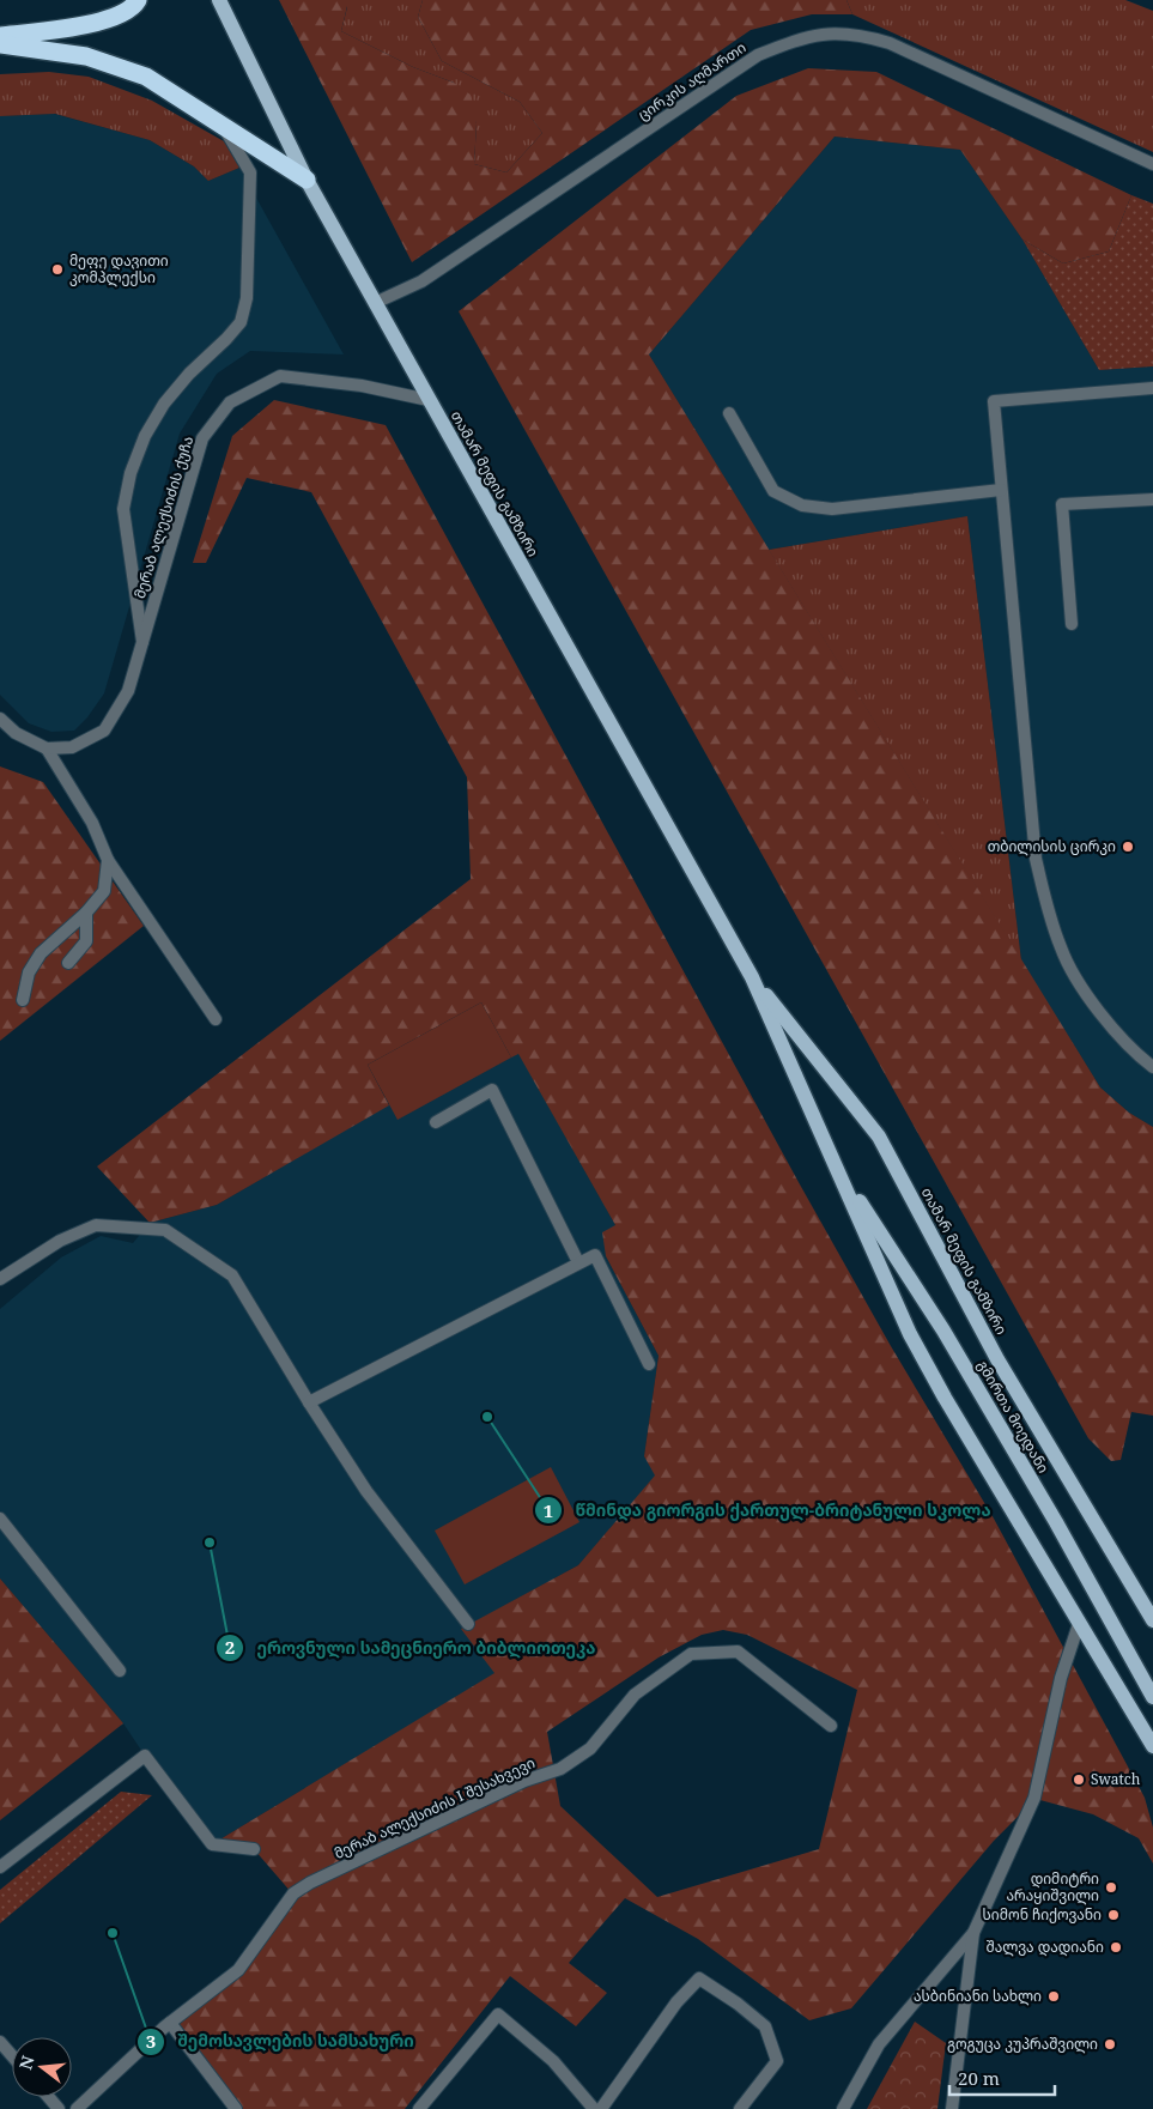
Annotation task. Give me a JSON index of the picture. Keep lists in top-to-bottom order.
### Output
{
  "streets": {
    "main road": ["თამარ მეფის გამზირი", "გმირთა მოედანი"],
    "street": ["ცირკის აღმართი", "მერაბ ალექსიძის ქუჩა", "მერაბ ალექსიძის I შესახვევი"]
  },
  "crossings": [
    ["ცირკის აღმართი", "თამარ მეფის გამზირი"],
    ["თამარ მეფის გამზირი", "მერაბ ალექსიძის ქუჩა"],
    ["თამარ მეფის გამზირი", "გმირთა მოედანი"]
  ],
  "places": [
    "მეფე დავითი კომპლექსი",
    "თბილისის ცირკი",
    "წმინდა გიორგის ქართულ-ბრიტანული სკოლა",
    "ეროვნული სამეცნიერო ბიბლიოთეკა",
    "Swatch",
    "დიმიტრი არაყიშვილი",
    "სიმონ ჩიქოვანი",
    "შემოსავლების სამსახური",
    "შალვა დადიანი",
    "ასბინიანი სახლი",
    "გოგუცა კუპრაშვილი"
  ],
  "scale_bar": "20 m",
  "north": "left"
}
